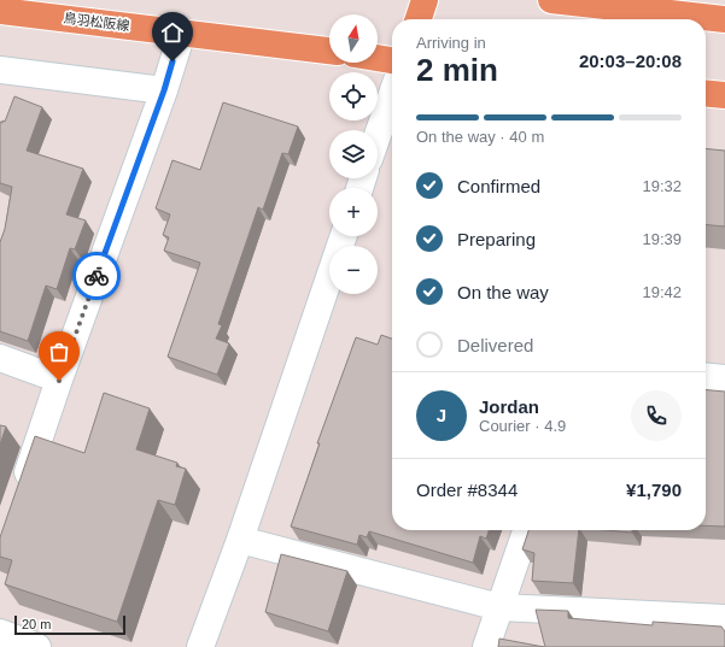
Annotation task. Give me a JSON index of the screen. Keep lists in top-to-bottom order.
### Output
{
  "streets": {
    "main road": ["鳥羽松阪線"]
  },
  "scale_bar": "20 m",
  "north": "top",
  "page": {
    "map_buttons": ["+", "−"],
    "heading": ["2 min", "Arriving in", "20:03–20:08"],
    "panel": [
      "Jordan",
      "Courier · 4.9",
      "Order #8344",
      "¥1,790"
    ],
    "bar": "On the way · 40 m",
    "list": [
      ["Confirmed", "19:32"],
      ["Preparing", "19:39"],
      ["On the way", "19:42"],
      "Delivered"
    ],
    "round": "J",
    "scale": "20 m"
  }
}
